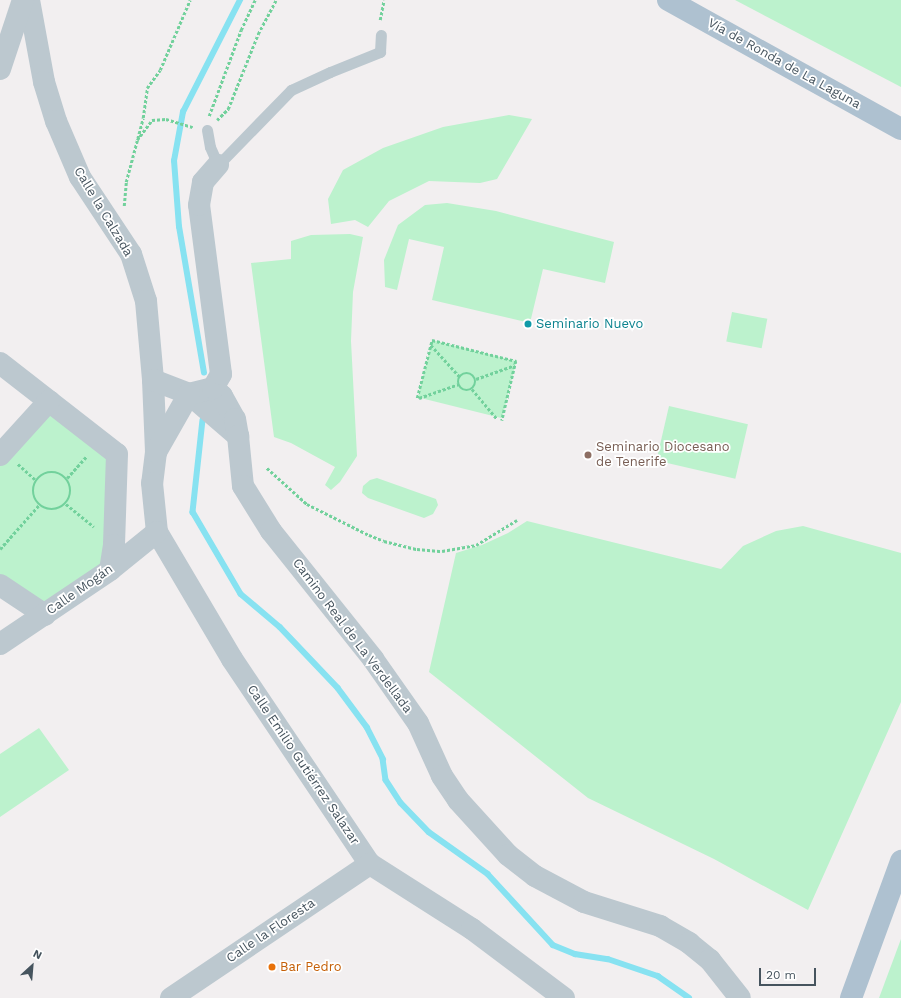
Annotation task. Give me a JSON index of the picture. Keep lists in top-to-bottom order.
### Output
{
  "streets": {
    "main road": ["Vía de Ronda de La Laguna"],
    "street": [
      "Calle la Calzada",
      "Calle Mogán",
      "Camino Real de La Verdellada",
      "Calle Emilio Gutiérrez Salazar",
      "Calle la Floresta"
    ]
  },
  "crossings": [
    ["Calle la Calzada", "Calle Emilio Gutiérrez Salazar"],
    ["Calle Mogán", "Calle Emilio Gutiérrez Salazar"],
    ["Calle Emilio Gutiérrez Salazar", "Calle la Floresta"]
  ],
  "places": ["Seminario Nuevo", "Seminario Diocesano de Tenerife", "Bar Pedro"],
  "scale_bar": "20 m",
  "north": "top right"
}
